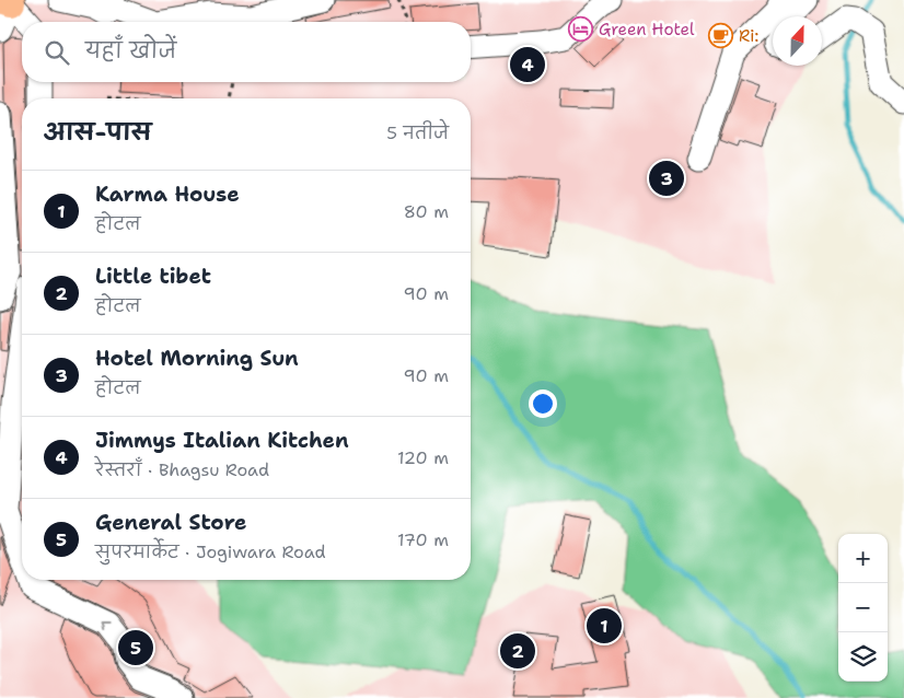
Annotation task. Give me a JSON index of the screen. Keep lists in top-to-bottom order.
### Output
{
  "places": {
    "hotel": ["Green Hotel"],
    "cafe": ["Ri:"]
  },
  "north": "top",
  "page": {
    "search": "यहाँ खोजें",
    "pins": [
      "4",
      "3",
      "1",
      "5",
      "2"
    ],
    "heading": ["आस-पास", "5 नतीजे"],
    "list": [
      {
        "mark": "1",
        "name": "Karma House",
        "note": "होटल",
        "value": "80 m"
      },
      {
        "mark": "2",
        "name": "Little tibet",
        "note": "होटल",
        "value": "90 m"
      },
      {
        "mark": "3",
        "name": "Hotel Morning Sun",
        "note": "होटल",
        "value": "90 m"
      },
      {
        "mark": "4",
        "name": "Jimmys Italian Kitchen",
        "note": "रेस्तराँ · Bhagsu Road",
        "value": "120 m"
      },
      {
        "mark": "5",
        "name": "General Store",
        "note": "सुपरमार्केट · Jogiwara Road",
        "value": "170 m"
      }
    ],
    "map_buttons": ["+", "−"]
  }
}
